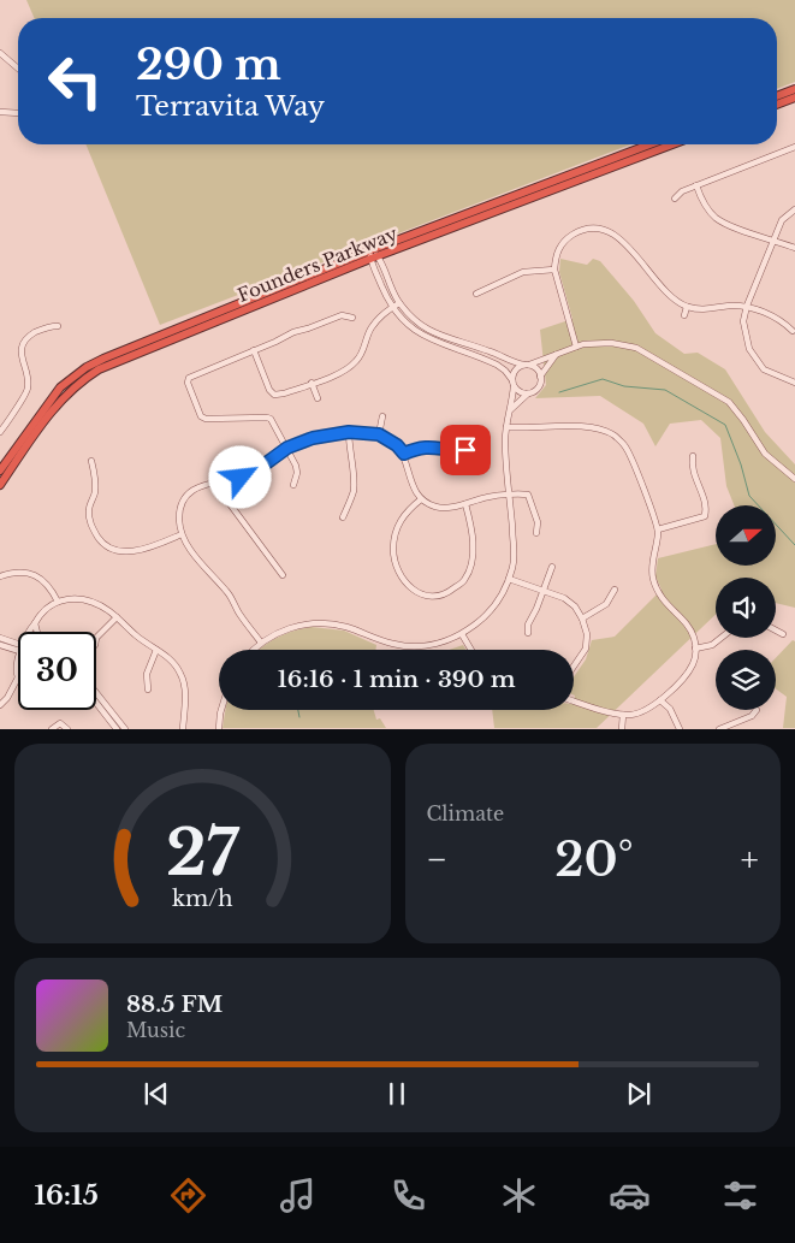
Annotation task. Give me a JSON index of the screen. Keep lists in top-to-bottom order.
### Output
{
  "streets": {
    "highway": ["Founders Parkway"]
  },
  "north": "right",
  "page": {
    "turn": ["290 m", "Terravita Way"],
    "limit": "30",
    "trip": "16:16 · 1 min · 390 m",
    "tile": "Climate",
    "heat": ["−", "20°", "+"],
    "song": ["88.5 FM", "Music"],
    "tabs": "16:15",
    "gauge": ["27", "km/h"]
  }
}
